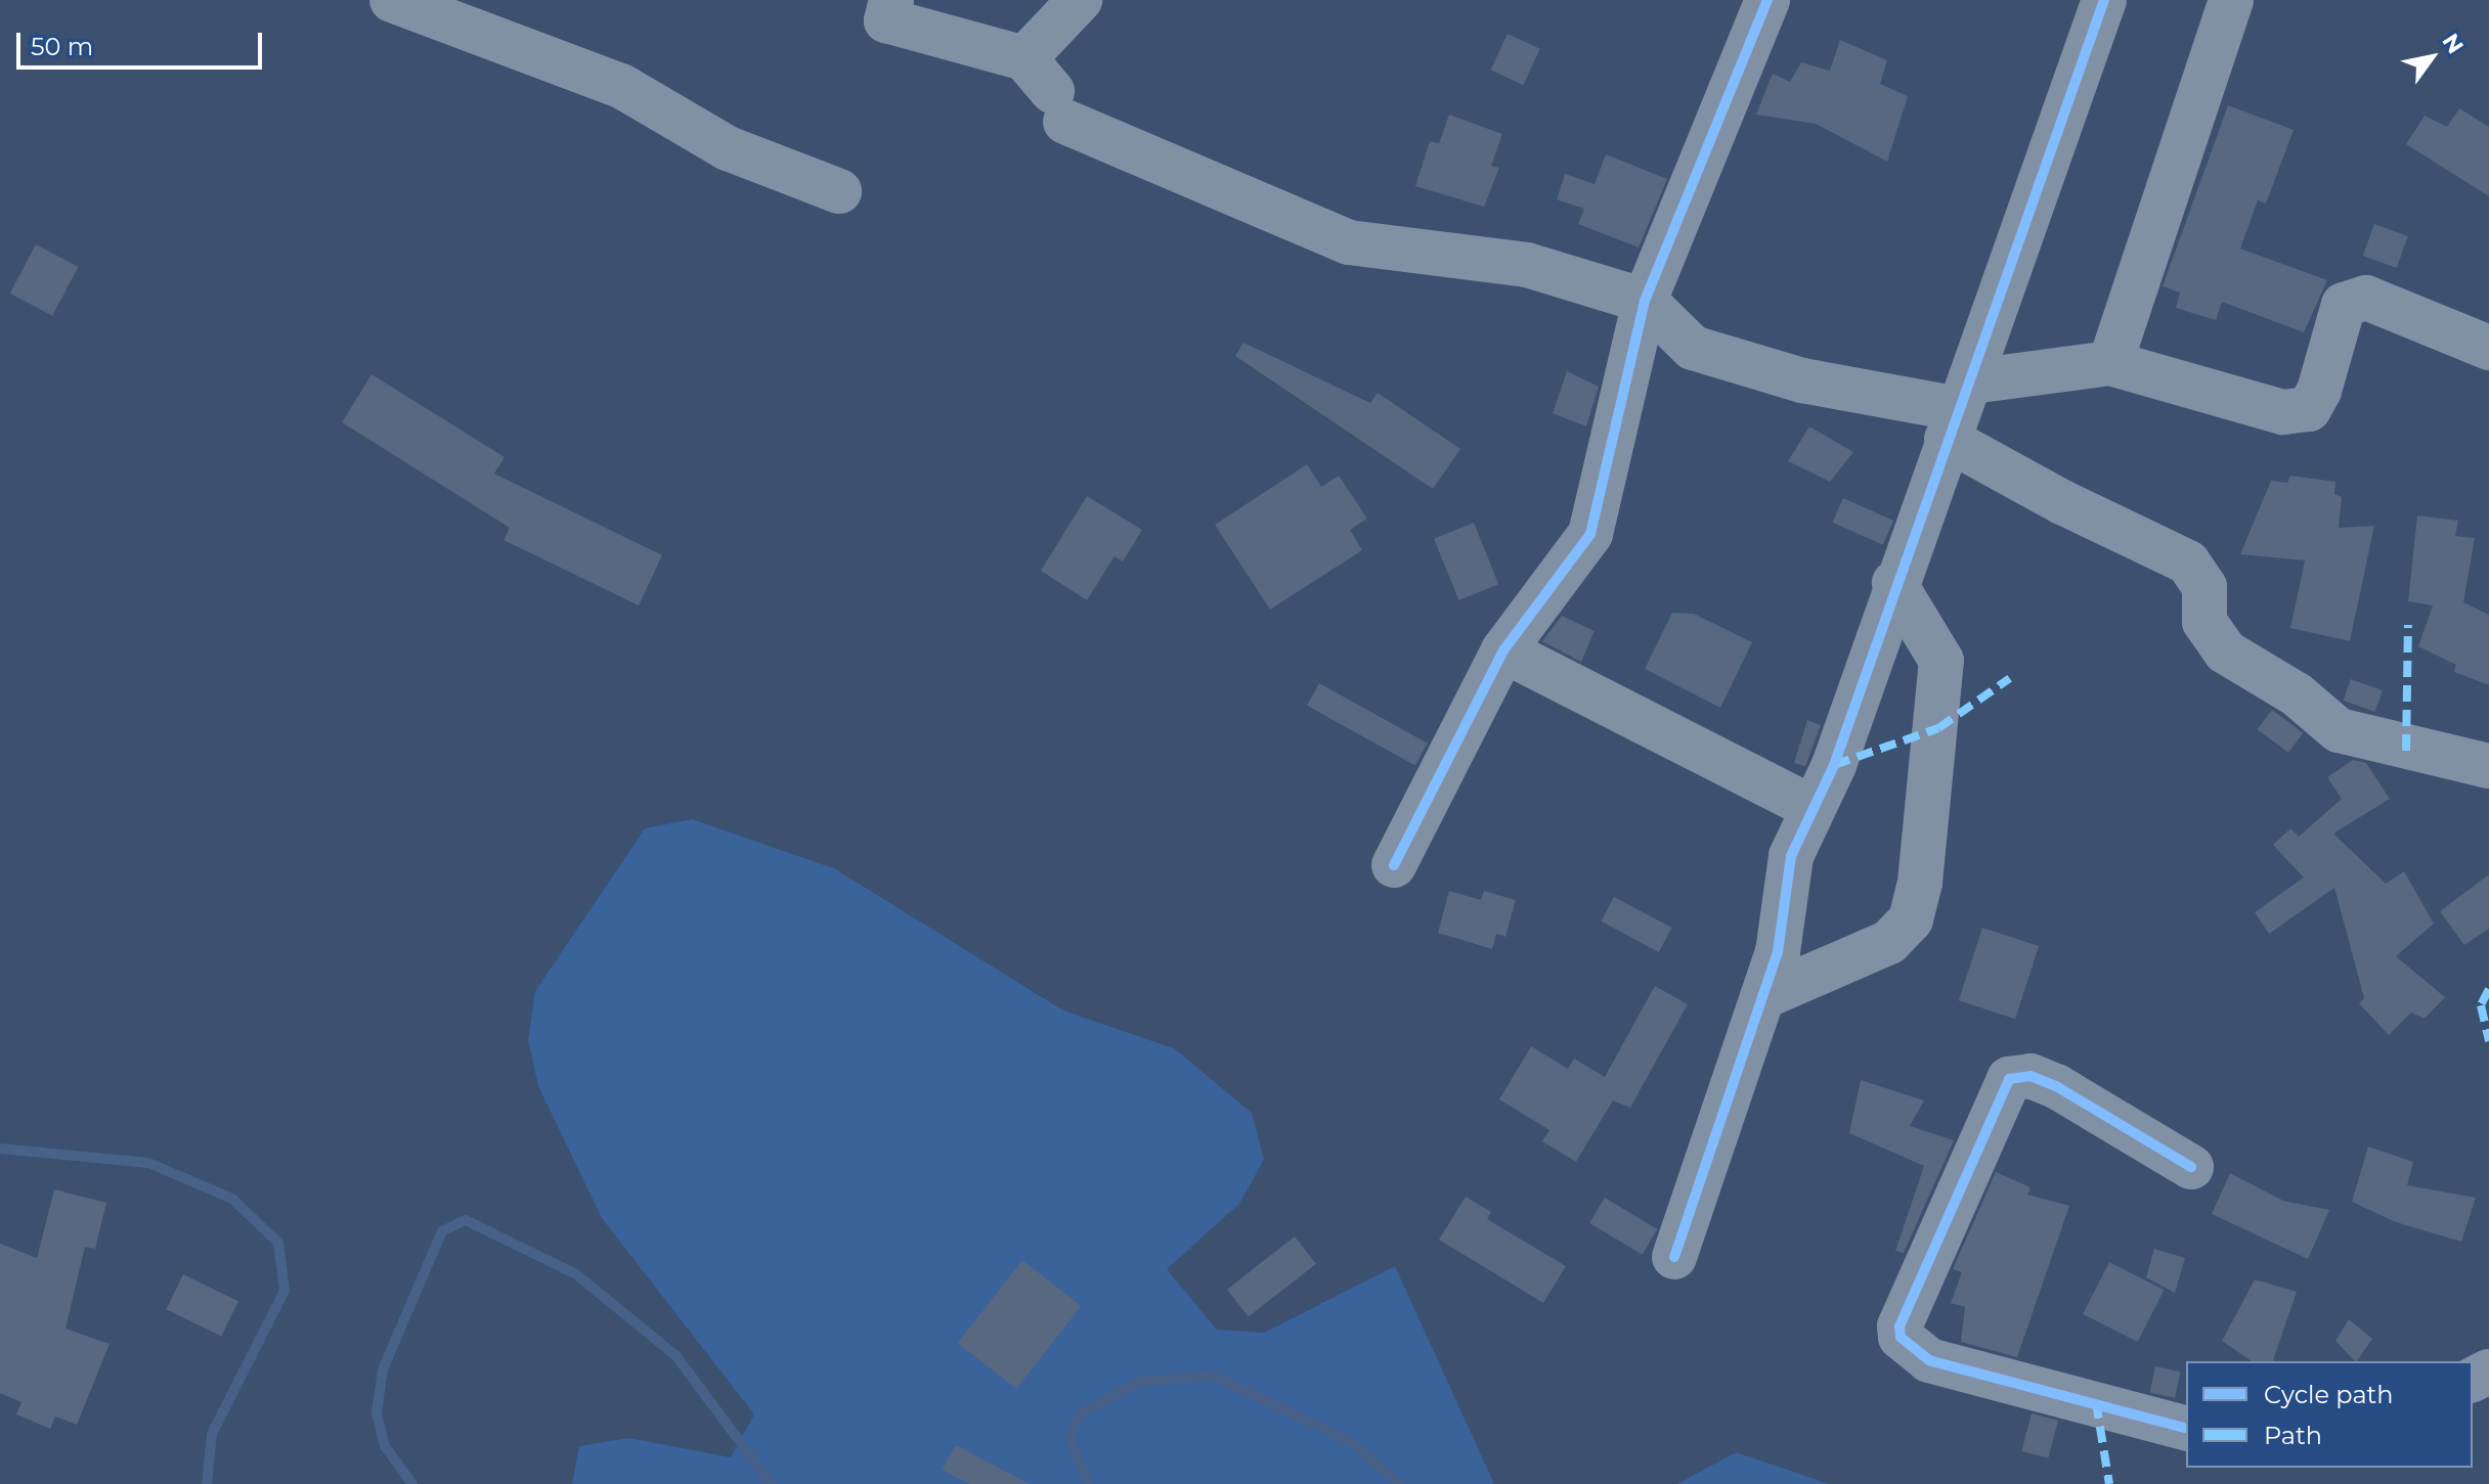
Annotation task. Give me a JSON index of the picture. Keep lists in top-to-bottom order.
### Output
{
  "legend": ["Cycle path", "Path"],
  "scale_bar": "50 m",
  "north": "top right"
}
